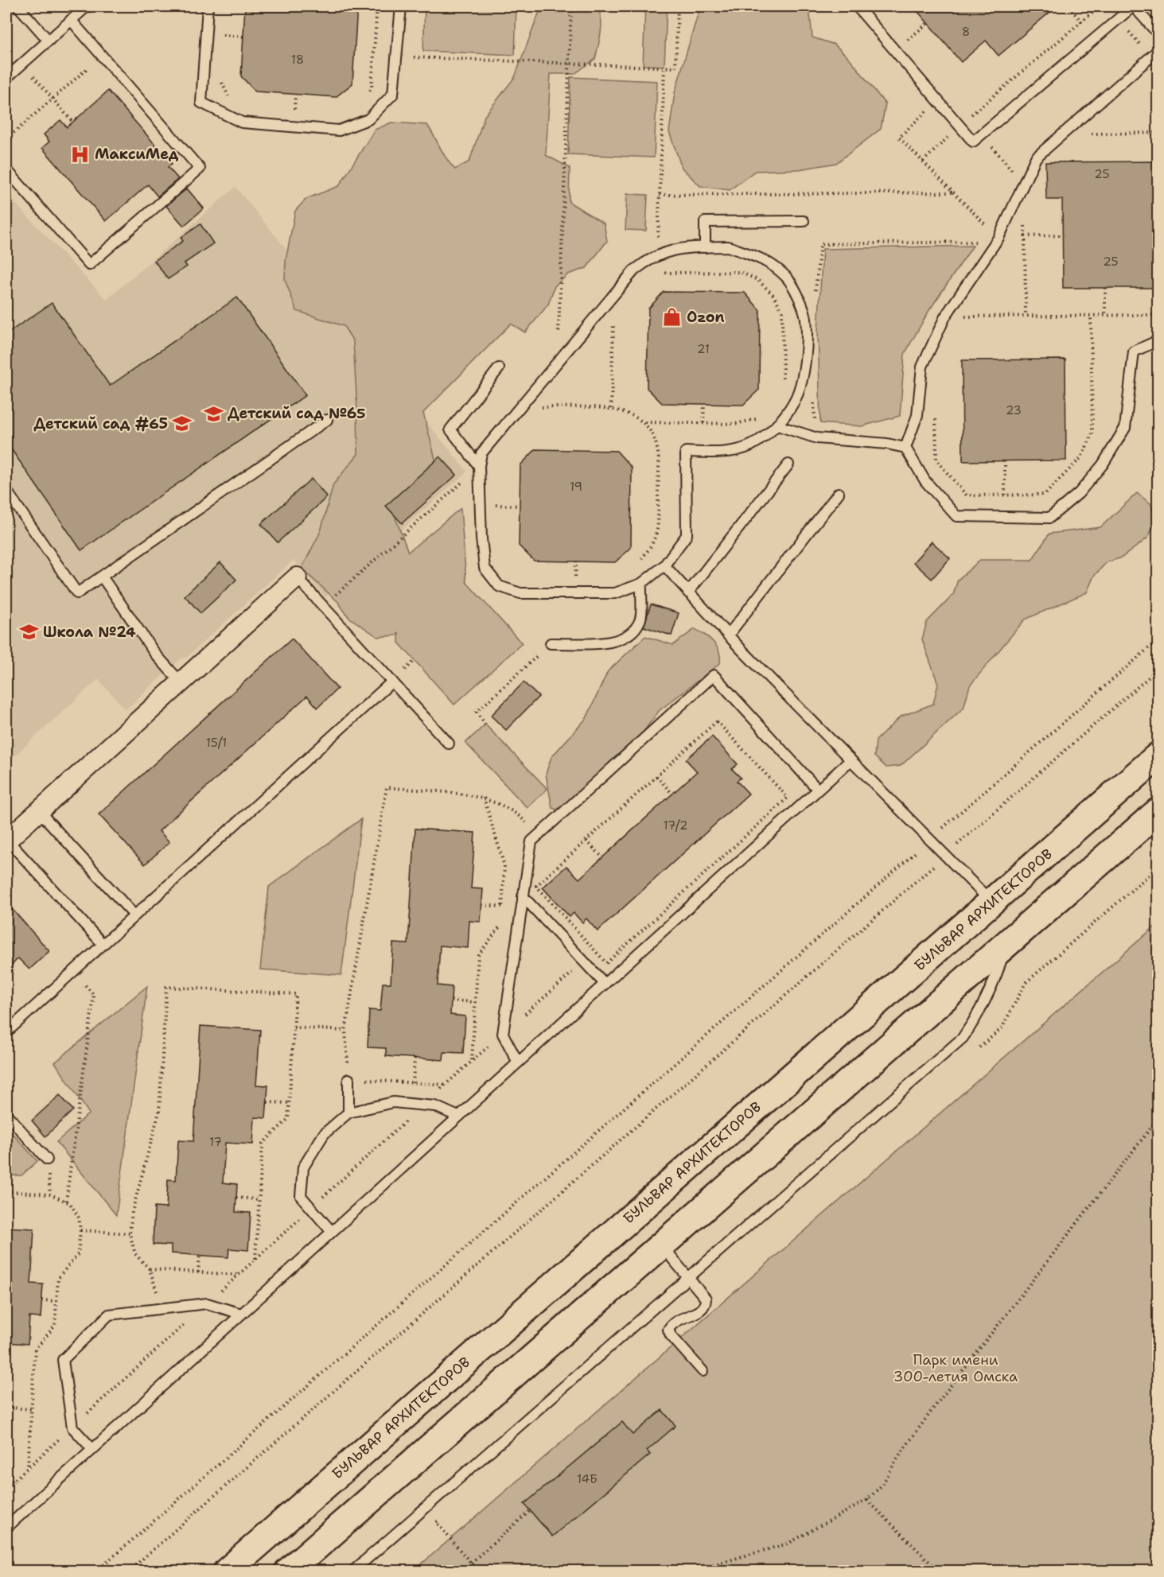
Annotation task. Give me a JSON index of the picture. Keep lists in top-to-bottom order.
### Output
{
  "streets": {
    "main road": ["БУЛЬВАР АРХИТЕКТОРОВ"]
  },
  "parks": ["Парк имени 300-летия Омска"],
  "places": {
    "hospital": ["МаксиМед"],
    "shop": ["Ozon"],
    "school or university": ["Детский сад №65", "Детский сад #65", "Школа №24"]
  },
  "house_numbers": [
    "8",
    "18",
    "25",
    "25",
    "21",
    "23",
    "19",
    "15/1",
    "17/2",
    "17",
    "14Б"
  ]
}
